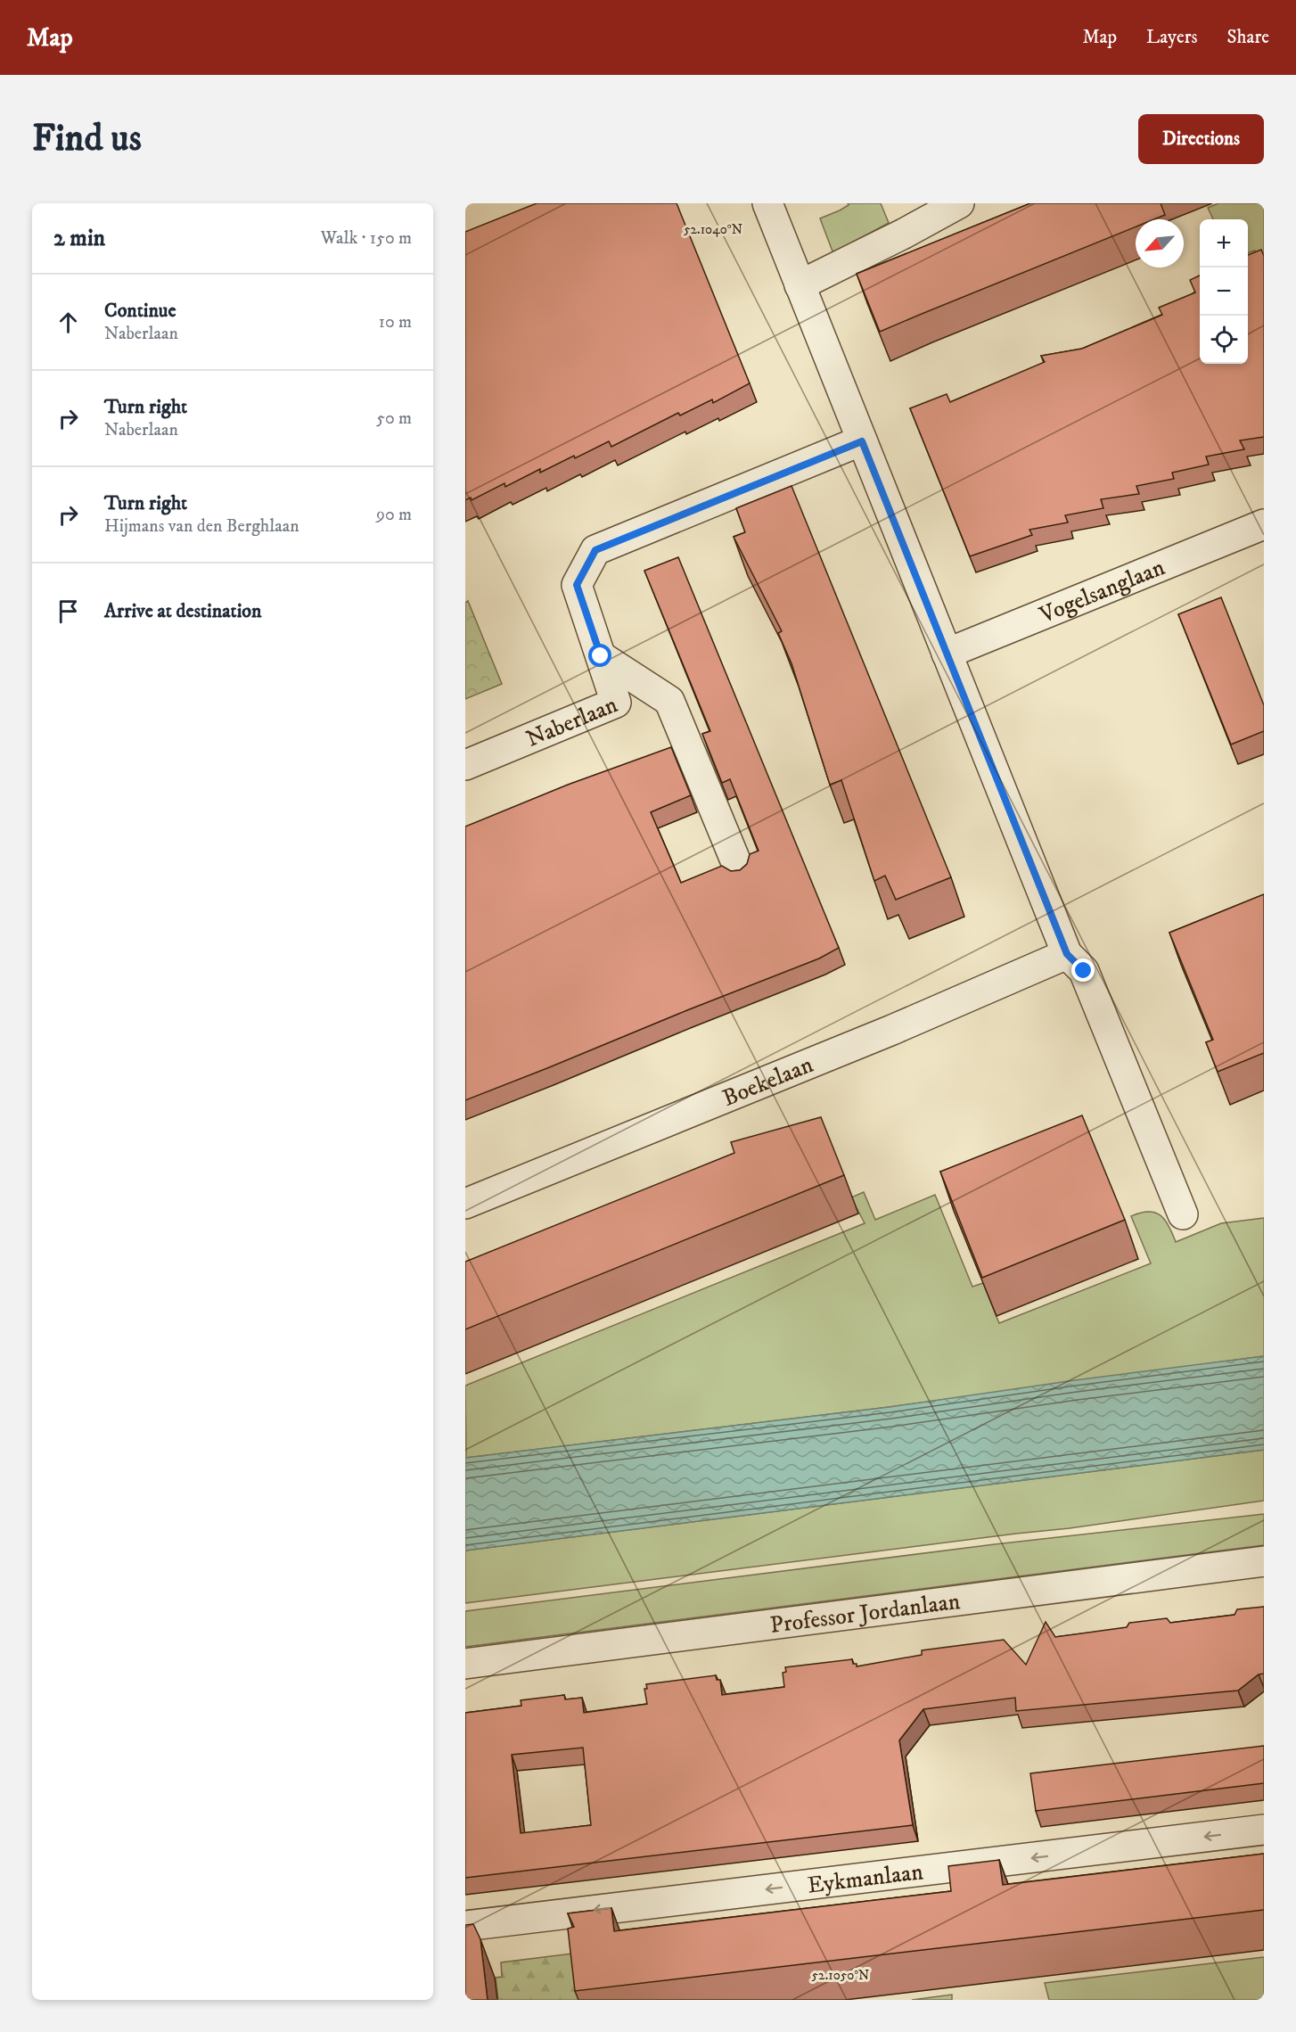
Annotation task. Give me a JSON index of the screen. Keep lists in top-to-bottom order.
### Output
{
  "streets": {
    "street": [
      "Vogelsanglaan",
      "Naberlaan",
      "Boekelaan",
      "Professor Jordanlaan",
      "Eykmanlaan"
    ]
  },
  "one_way": ["Eykmanlaan"],
  "north": "bottom left",
  "page": {
    "header": "Map",
    "nav": ["Map", "Layers", "Share"],
    "buttons": "Directions",
    "title": "Find us",
    "heading": ["2 min", "Walk · 150 m"],
    "map_buttons": ["+", "−"],
    "list": [
      ["Continue", "Naberlaan", "10 m"],
      ["Turn right", "Naberlaan", "50 m"],
      ["Turn right", "Hijmans van den Berghlaan", "90 m"],
      "Arrive at destination"
    ]
  },
  "coordinates": ["52.1040°N", "52.1050°N"]
}
